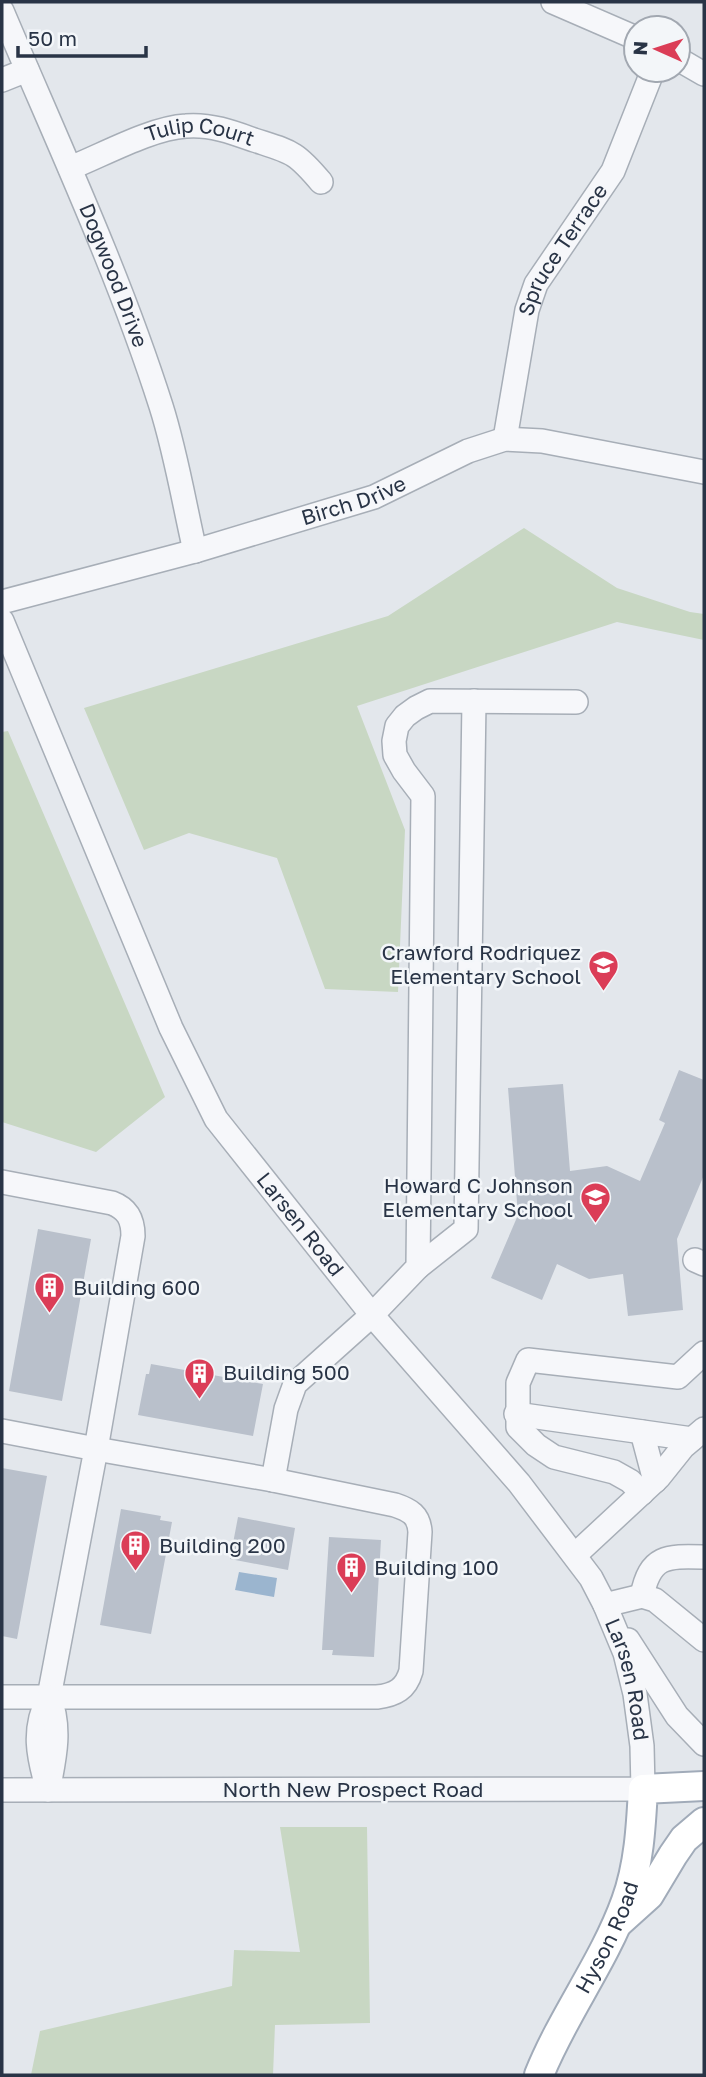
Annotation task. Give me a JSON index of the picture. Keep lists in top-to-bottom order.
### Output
{
  "streets": {
    "main road": ["North New Prospect Road", "Hyson Road"],
    "street": [
      "Tulip Court",
      "Spruce Terrace",
      "Dogwood Drive",
      "Birch Drive",
      "Larsen Road"
    ]
  },
  "crossings": [
    ["Tulip Court", "Dogwood Drive"],
    ["Spruce Terrace", "Birch Drive"],
    ["Dogwood Drive", "Birch Drive"],
    ["Larsen Road", "North New Prospect Road"],
    ["Larsen Road", "Hyson Road"],
    ["North New Prospect Road", "Hyson Road"]
  ],
  "places": {
    "school or university": ["Crawford Rodriquez Elementary School", "Howard C Johnson Elementary School"],
    "building": [
      "Building 600",
      "Building 500",
      "Building 200",
      "Building 100"
    ]
  },
  "scale_bar": "50 m",
  "north": "left"
}
